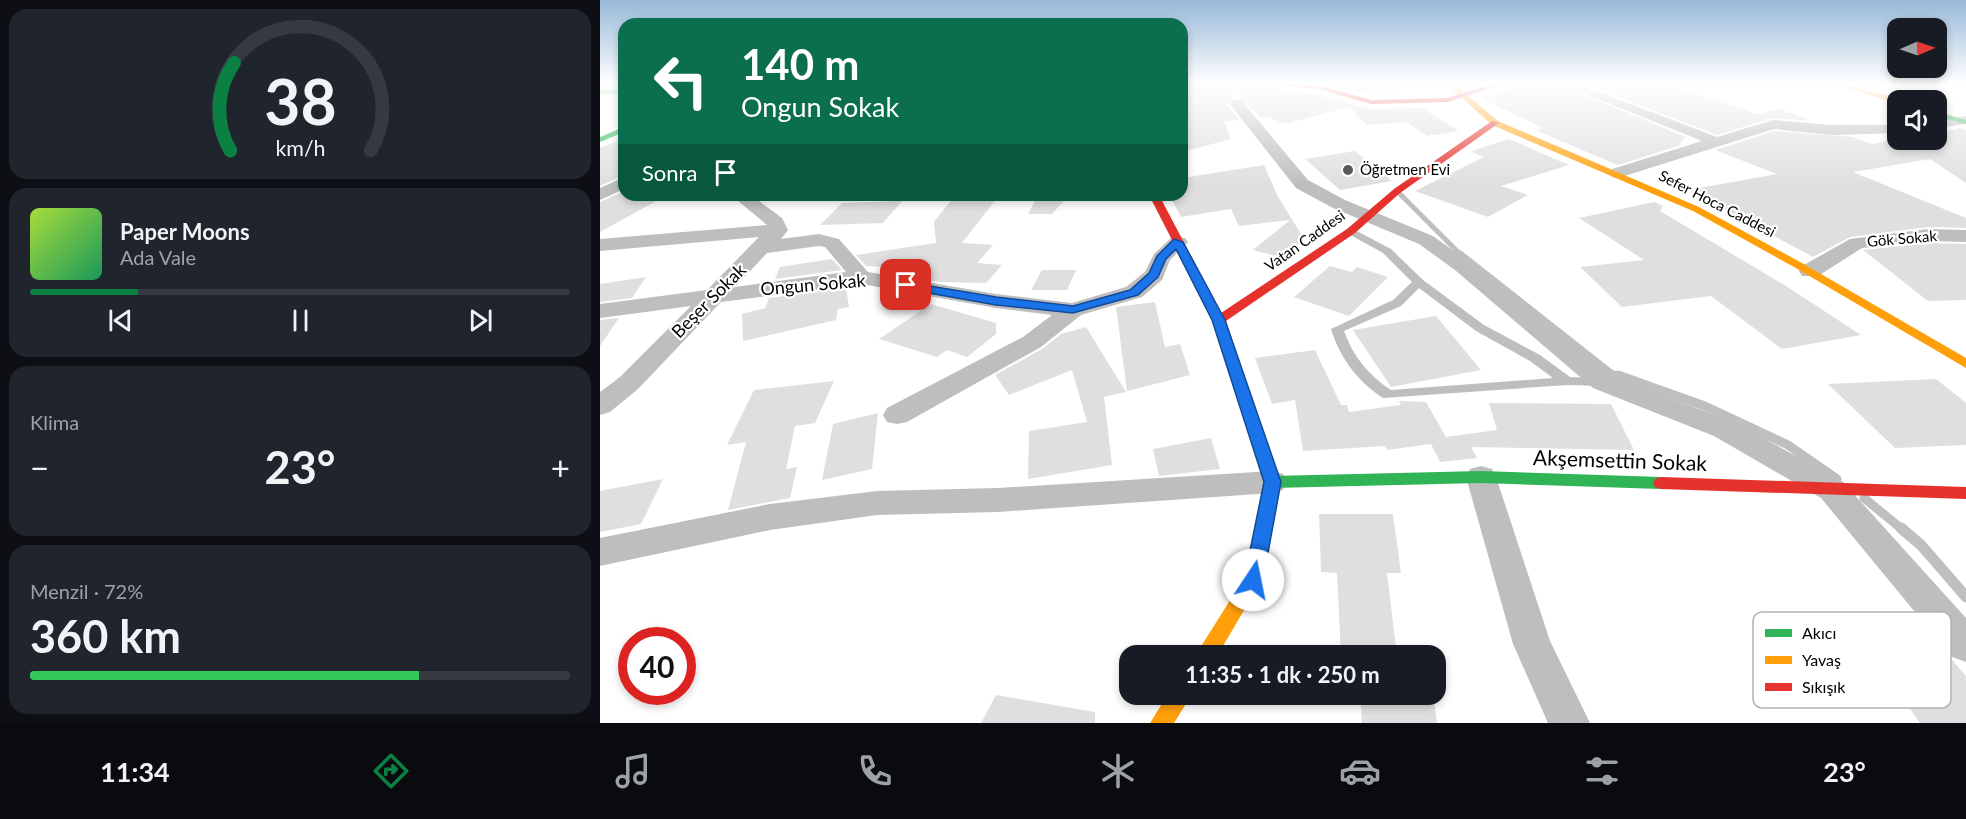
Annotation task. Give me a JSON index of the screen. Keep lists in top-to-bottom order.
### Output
{
  "streets": {
    "street": [
      "Sefer Hoca Caddesi",
      "Gök Sokak",
      "Vatan Caddesi",
      "Ongun Sokak",
      "Beşer Sokak",
      "Akşemsettin Sokak"
    ]
  },
  "crossings": [
    ["Sefer Hoca Caddesi", "Gök Sokak"],
    ["Sefer Hoca Caddesi", "Vatan Caddesi"],
    ["Ongun Sokak", "Beşer Sokak"]
  ],
  "places": ["Öğretmen Evi"],
  "legend": ["Akıcı", "Yavaş", "Sıkışık"],
  "north": "right",
  "page": {
    "turn": ["140 m", "Ongun Sokak"],
    "then": "Sonra",
    "song": ["Paper Moons", "Ada Vale"],
    "tile": [
      "Klima",
      ["Menzil · 72%", "360 km"]
    ],
    "heat": ["−", "23°", "+"],
    "limit": "40",
    "trip": "11:35 · 1 dk · 250 m",
    "tabs": ["11:34", "23°"],
    "gauge": ["38", "km/h"]
  }
}
